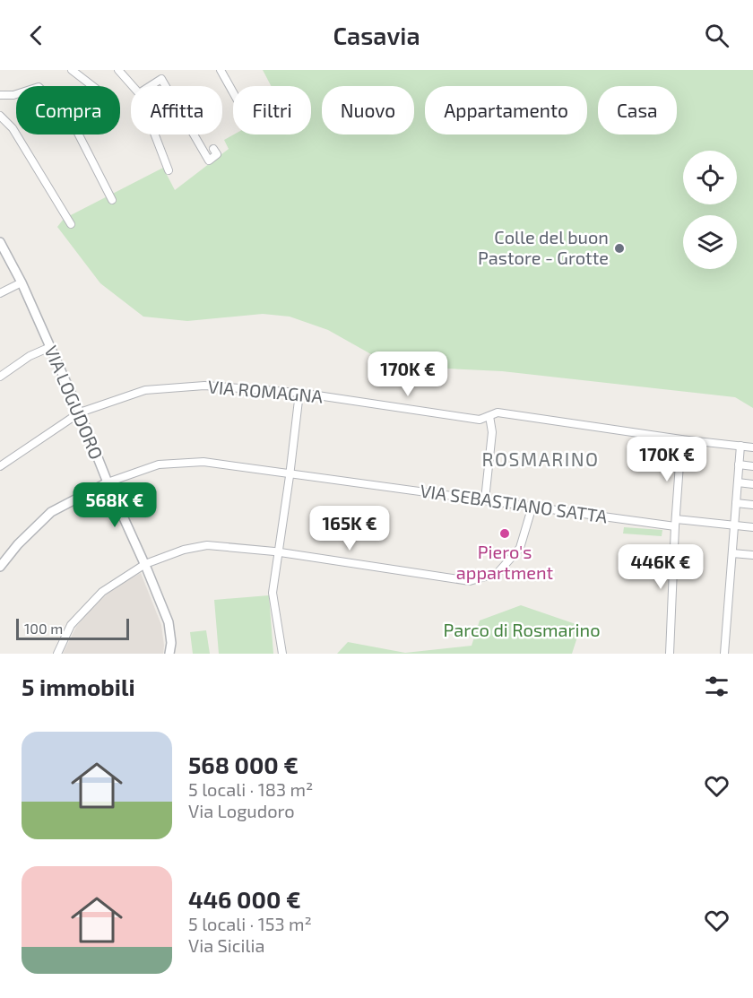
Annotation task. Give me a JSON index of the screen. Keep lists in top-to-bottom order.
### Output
{
  "streets": {
    "street": ["VIA ROMAGNA", "VIA LOGUDORO", "VIA SEBASTIANO SATTA"]
  },
  "crossings": [
    ["VIA ROMAGNA", "VIA LOGUDORO"],
    ["VIA LOGUDORO", "VIA SEBASTIANO SATTA"]
  ],
  "districts": ["ROSMARINO"],
  "parks": ["Parco di Rosmarino"],
  "places": ["Colle del buon Pastore - Grotte", "Piero's appartment"],
  "scale_bar": "100 m",
  "page": {
    "header": "Casavia",
    "chip": [
      "Compra",
      "Affitta",
      "Filtri",
      "Nuovo",
      "Appartamento",
      "Casa"
    ],
    "price": [
      "170K €",
      "170K €",
      "568K €",
      "165K €",
      "446K €"
    ],
    "scale": "100 m",
    "heading": "5 immobili",
    "list": [
      {
        "name": "568 000 €",
        "note": "5 locali · 183 m² · Via Logudoro"
      },
      {
        "name": "446 000 €",
        "note": "5 locali · 153 m² · Via Sicilia"
      }
    ]
  }
}
